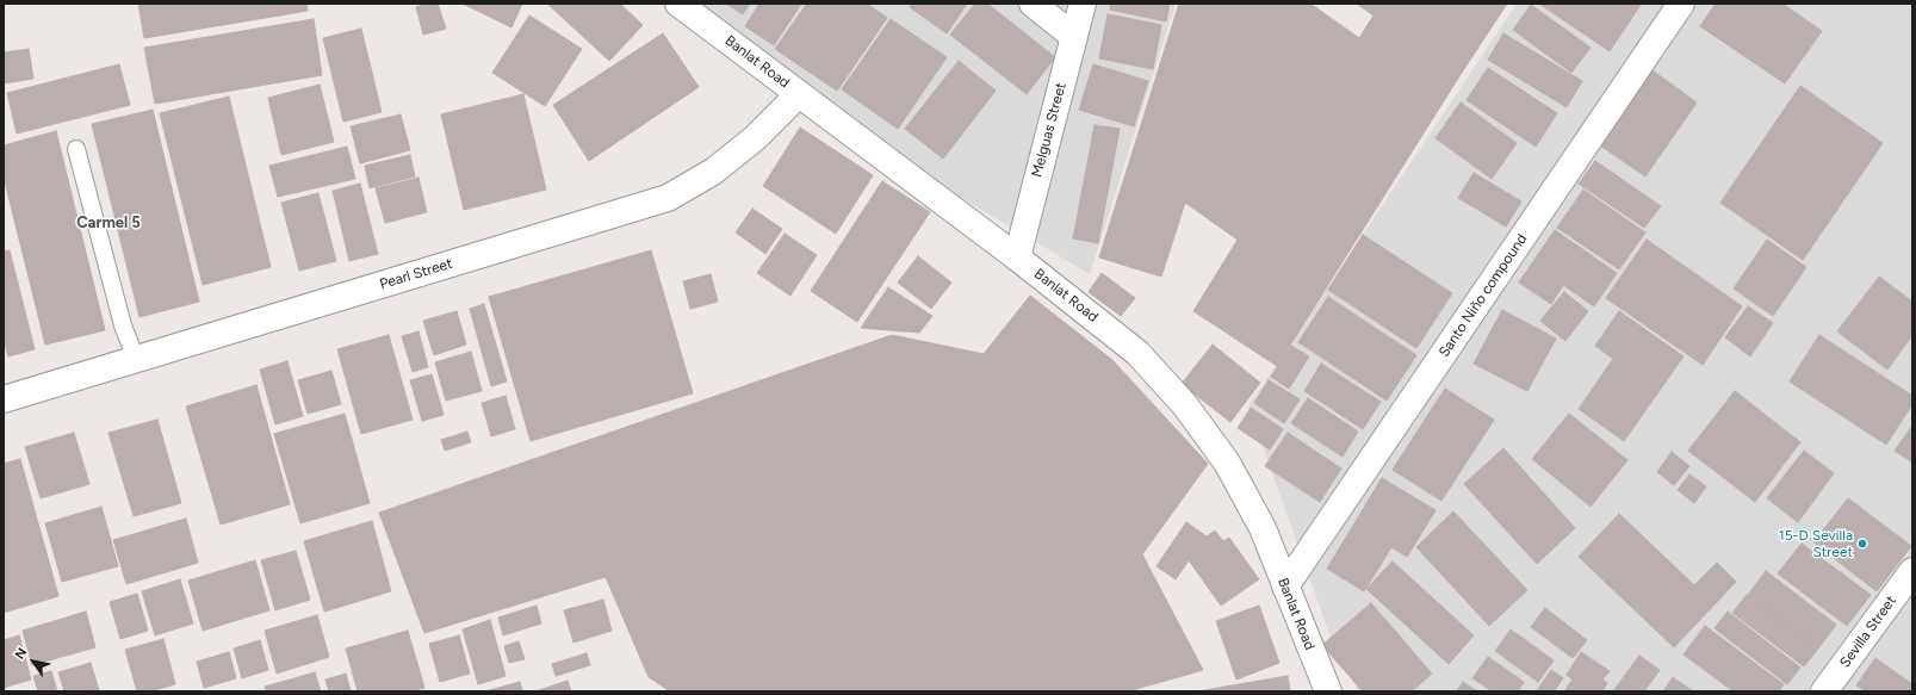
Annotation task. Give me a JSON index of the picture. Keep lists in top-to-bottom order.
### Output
{
  "streets": {
    "street": [
      "Banlat Road",
      "Melguas Street",
      "Pearl Street",
      "Santo Niño compound",
      "Sevilla Street"
    ]
  },
  "crossings": [
    ["Banlat Road", "Melguas Street"],
    ["Banlat Road", "Pearl Street"],
    ["Banlat Road", "Santo Niño compound"]
  ],
  "districts": ["Carmel 5"],
  "places": ["15-D Sevilla Street"],
  "north": "top left"
}
